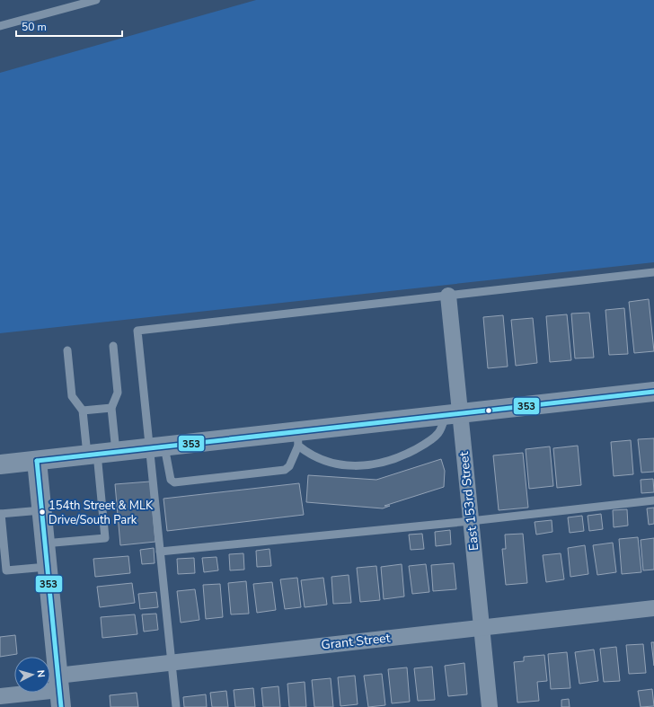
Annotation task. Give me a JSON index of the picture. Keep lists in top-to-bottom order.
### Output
{
  "streets": {
    "street": ["East 153rd Street", "Grant Street"]
  },
  "crossings": [
    ["East 153rd Street", "Grant Street"]
  ],
  "places": ["154th Street & MLK Drive/South Park"],
  "lines": ["transit line 353"],
  "scale_bar": "50 m",
  "north": "right"
}
